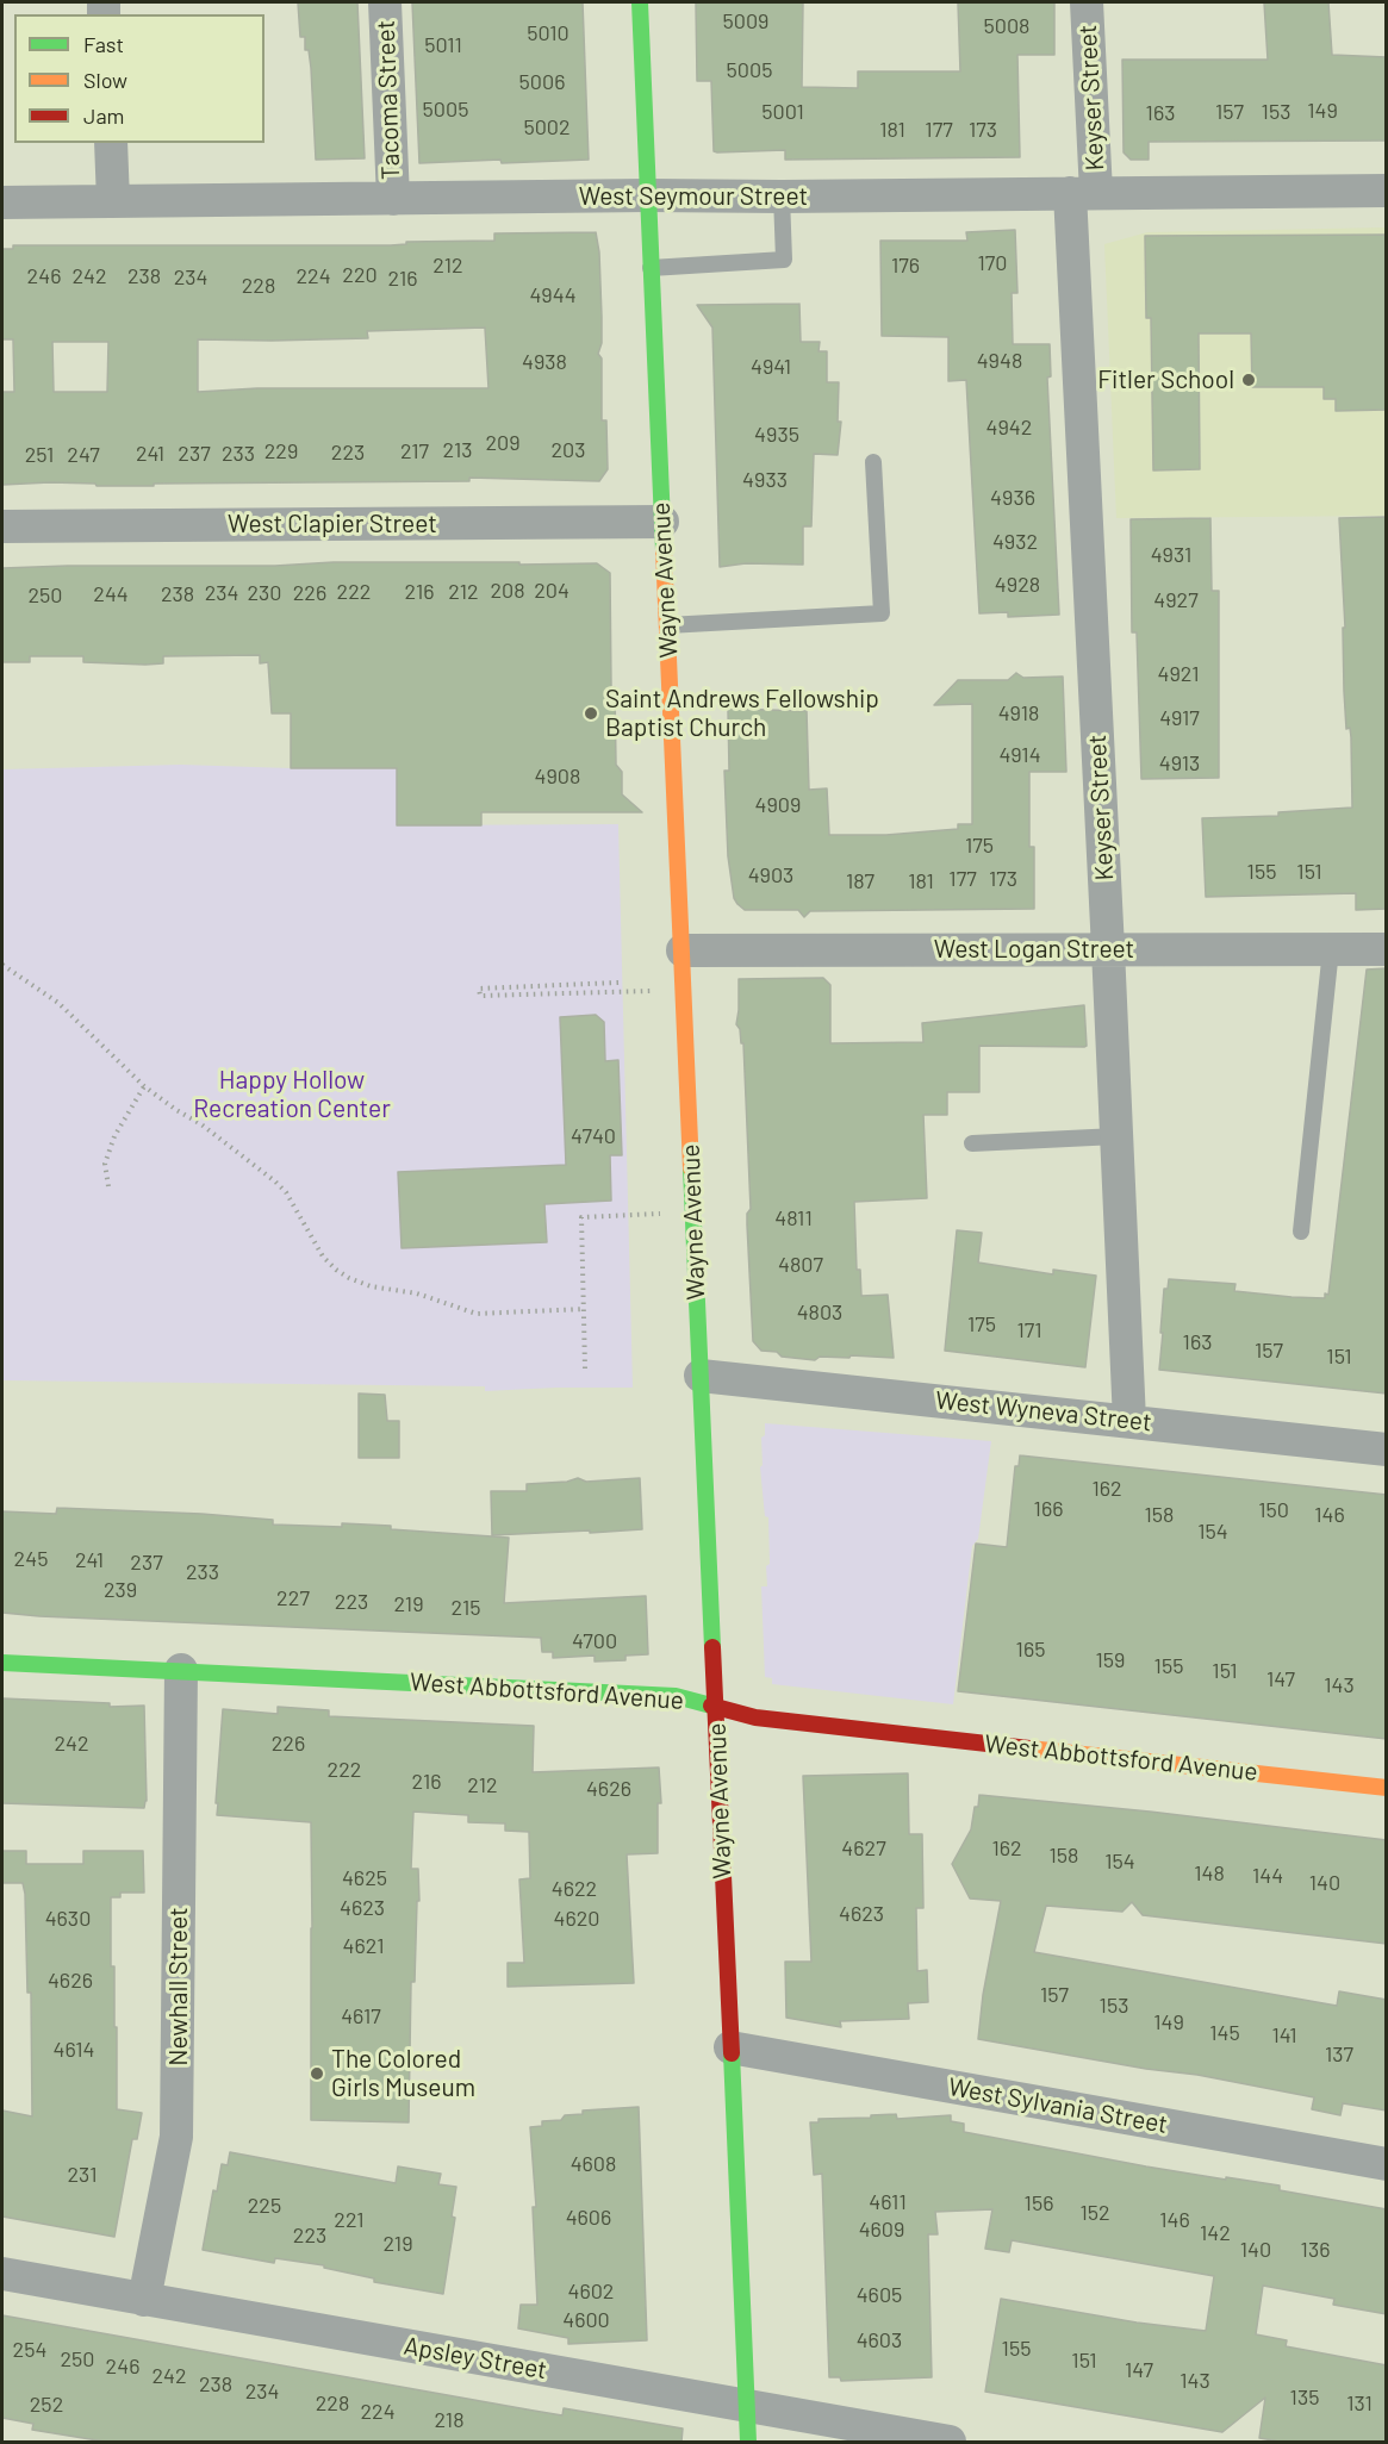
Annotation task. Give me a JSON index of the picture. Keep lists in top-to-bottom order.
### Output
{
  "streets": {
    "main road": ["Wayne Avenue", "West Abbottsford Avenue"],
    "street": [
      "Keyser Street",
      "Tacoma Street",
      "West Seymour Street",
      "West Clapier Street",
      "West Logan Street",
      "West Wyneva Street",
      "Newhall Street",
      "West Sylvania Street",
      "Apsley Street"
    ]
  },
  "crossings": [
    ["Keyser Street", "West Seymour Street"],
    ["Keyser Street", "West Logan Street"],
    ["Keyser Street", "West Wyneva Street"],
    ["Tacoma Street", "West Seymour Street"],
    ["West Seymour Street", "Wayne Avenue"],
    ["West Clapier Street", "Wayne Avenue"],
    ["Wayne Avenue", "West Logan Street"],
    ["Wayne Avenue", "West Wyneva Street"],
    ["Wayne Avenue", "West Abbottsford Avenue"],
    ["Wayne Avenue", "West Sylvania Street"],
    ["Wayne Avenue", "Apsley Street"],
    ["West Abbottsford Avenue", "Newhall Street"],
    ["Newhall Street", "Apsley Street"]
  ],
  "parks": ["Happy Hollow Recreation Center"],
  "places": ["Fitler School", "Saint Andrews Fellowship Baptist Church", "The Colored Girls Museum"],
  "house_numbers": [
    "5009",
    "5008",
    "5010",
    "5011",
    "5005",
    "5006",
    "5005",
    "149",
    "5001",
    "157",
    "153",
    "163",
    "5002",
    "181",
    "177",
    "173",
    "170",
    "212",
    "176",
    "220",
    "246",
    "242",
    "238",
    "224",
    "234",
    "216",
    "228",
    "4944",
    "4948",
    "4938",
    "4941",
    "4942",
    "4935",
    "209",
    "213",
    "203",
    "229",
    "217",
    "223",
    "241",
    "237",
    "233",
    "251",
    "247",
    "4933",
    "4936",
    "4932",
    "4931",
    "4928",
    "208",
    "204",
    "222",
    "216",
    "212",
    "234",
    "230",
    "226",
    "244",
    "238",
    "250",
    "4927",
    "4921",
    "4918",
    "4917",
    "4914",
    "4913",
    "4908",
    "4909",
    "175",
    "155",
    "151",
    "4903",
    "177",
    "173",
    "187",
    "181",
    "4740",
    "4811",
    "4807",
    "4803",
    "175",
    "171",
    "163",
    "157",
    "151",
    "162",
    "166",
    "150",
    "158",
    "146",
    "154",
    "245",
    "241",
    "237",
    "233",
    "239",
    "227",
    "223",
    "219",
    "215",
    "4700",
    "165",
    "159",
    "155",
    "151",
    "147",
    "143",
    "242",
    "226",
    "222",
    "216",
    "212",
    "4626",
    "4627",
    "162",
    "158",
    "154",
    "148",
    "144",
    "4625",
    "140",
    "4622",
    "4623",
    "4623",
    "4630",
    "4620",
    "4621",
    "4626",
    "157",
    "153",
    "4617",
    "149",
    "145",
    "141",
    "4614",
    "137",
    "4608",
    "231",
    "4611",
    "156",
    "225",
    "152",
    "4606",
    "221",
    "146",
    "4609",
    "142",
    "223",
    "219",
    "140",
    "136",
    "4602",
    "4605",
    "4600",
    "4603",
    "155",
    "254",
    "250",
    "151",
    "246",
    "147",
    "242",
    "143",
    "238",
    "234",
    "135",
    "228",
    "131",
    "252",
    "224",
    "218"
  ],
  "legend": ["Fast", "Slow", "Jam"]
}
